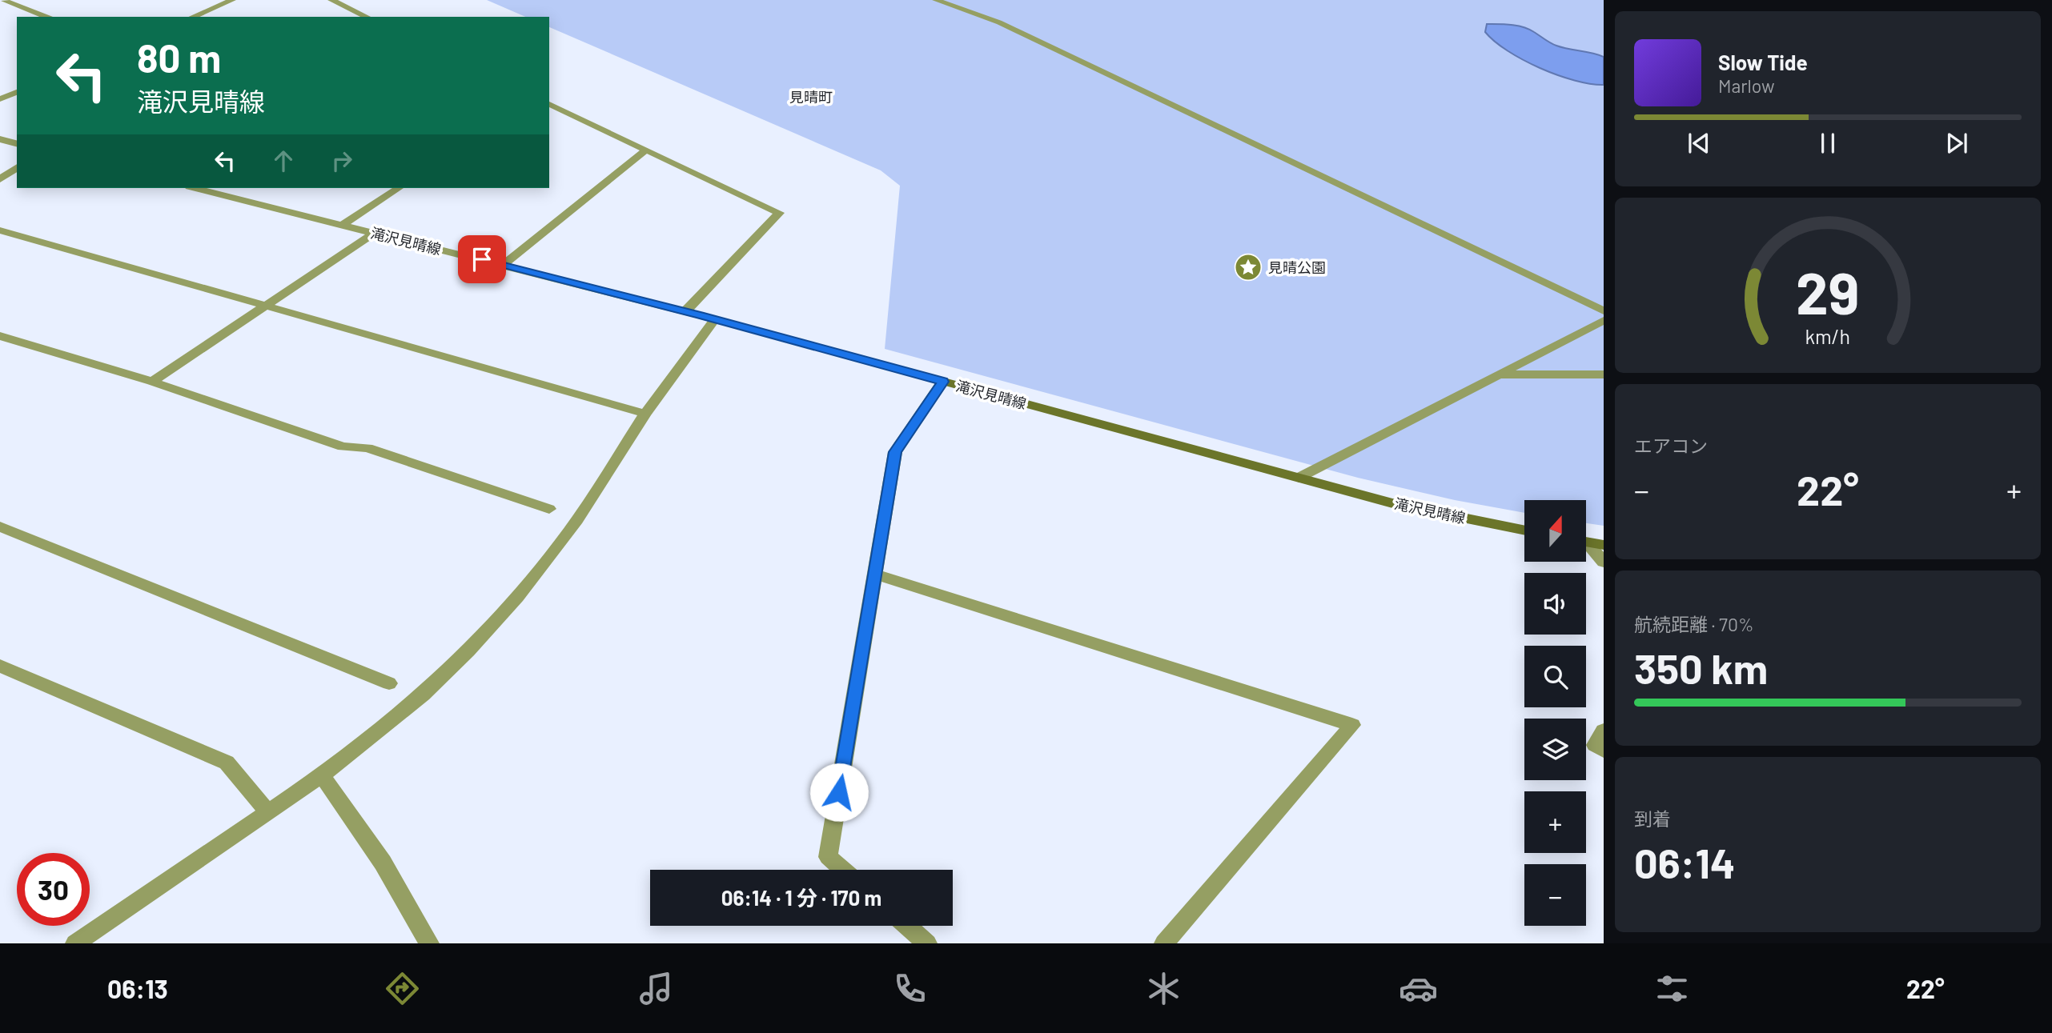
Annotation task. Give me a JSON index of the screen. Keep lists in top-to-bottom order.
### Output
{
  "streets": {
    "street": ["滝沢見晴線"]
  },
  "districts": ["見晴町"],
  "places": {
    "place": ["見晴公園"]
  },
  "north": "top",
  "page": {
    "turn": ["80 m", "滝沢見晴線"],
    "song": ["Slow Tide", "Marlow"],
    "tile": [
      "エアコン",
      ["航続距離 · 70%", "350 km"],
      ["到着", "06:14"]
    ],
    "heat": ["−", "22°", "+"],
    "map_buttons": ["+", "−"],
    "limit": "30",
    "trip": "06:14 · 1 分 · 170 m",
    "tabs": ["06:13", "22°"],
    "gauge": ["29", "km/h"]
  }
}
